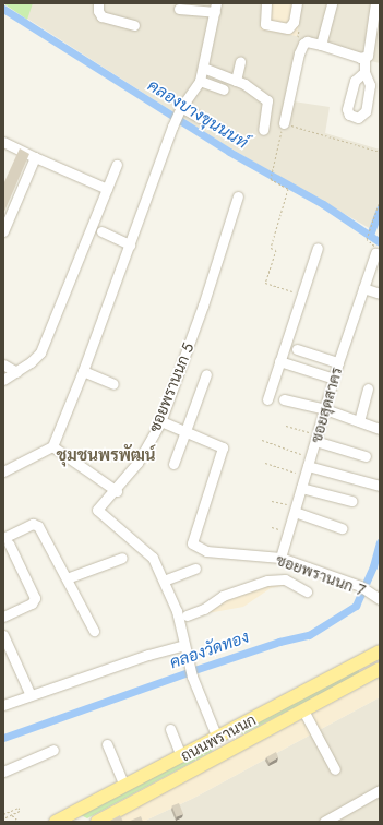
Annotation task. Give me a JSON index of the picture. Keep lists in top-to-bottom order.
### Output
{
  "streets": {
    "main road": ["ถนนพรานนก"],
    "street": ["ซอยพรานนก 5", "ซอยสุดสาคร", "ซอยพรานนก 7"]
  },
  "crossings": [
    ["ซอยพรานนก 5", "ถนนพรานนก"],
    ["ซอยสุดสาคร", "ซอยพรานนก 7"]
  ],
  "districts": ["ชุมชนพรพัฒน์"],
  "water": ["คลองบางขุนนนท์", "คลองวัดทอง"]
}
